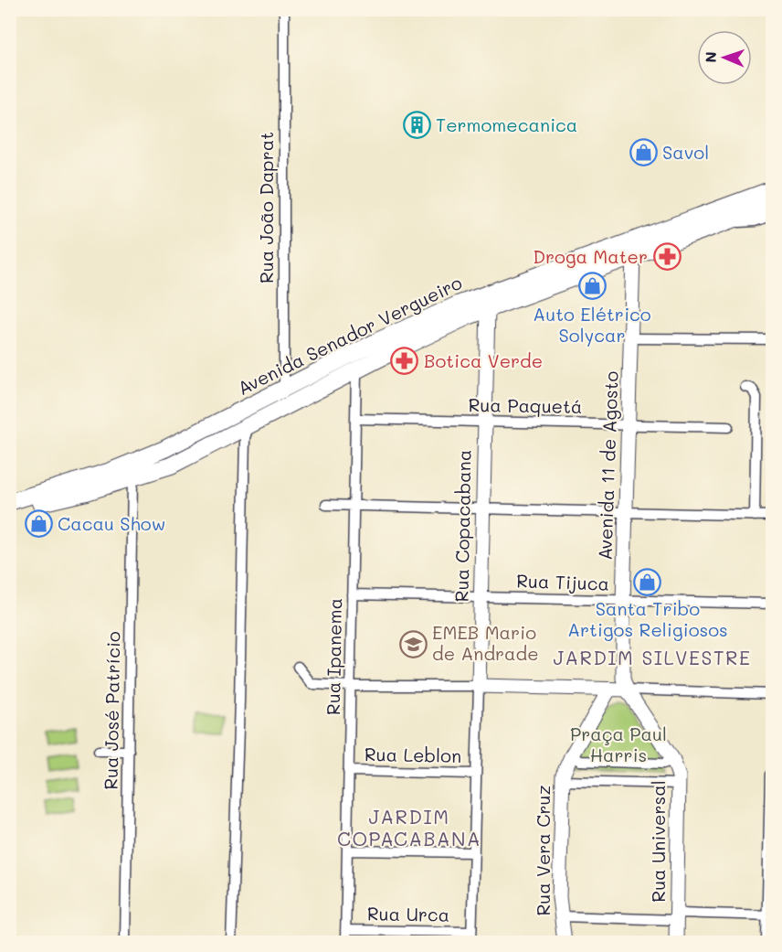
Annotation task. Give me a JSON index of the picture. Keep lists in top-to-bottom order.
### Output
{
  "streets": {
    "main road": ["Avenida Senador Vergueiro"],
    "street": [
      "Rua João Daprat",
      "Rua Paquetá",
      "Avenida 11 de Agosto",
      "Rua Copacabana",
      "Rua Tijuca",
      "Rua Ipanema",
      "Rua José Patrício",
      "Rua Leblon",
      "Rua Universal",
      "Rua Vera Cruz",
      "Rua Urca"
    ]
  },
  "crossings": [
    ["Rua João Daprat", "Avenida Senador Vergueiro"],
    ["Avenida Senador Vergueiro", "Avenida 11 de Agosto"],
    ["Avenida Senador Vergueiro", "Rua Copacabana"],
    ["Avenida Senador Vergueiro", "Rua Ipanema"],
    ["Avenida Senador Vergueiro", "Rua José Patrício"],
    ["Rua Paquetá", "Avenida 11 de Agosto"],
    ["Rua Paquetá", "Rua Copacabana"],
    ["Rua Paquetá", "Rua Ipanema"],
    ["Avenida 11 de Agosto", "Rua Tijuca"],
    ["Avenida 11 de Agosto", "Rua Universal"],
    ["Rua Copacabana", "Rua Tijuca"],
    ["Rua Copacabana", "Rua Leblon"],
    ["Rua Copacabana", "Rua Urca"],
    ["Rua Tijuca", "Rua Ipanema"],
    ["Rua Ipanema", "Rua Leblon"],
    ["Rua Ipanema", "Rua Urca"]
  ],
  "districts": ["JARDIM SILVESTRE", "JARDIM COPACABANA"],
  "parks": ["Praça Paul Harris"],
  "places": {
    "building": ["Termomecanica"],
    "shop": [
      "Savol",
      "Auto Elétrico Solycar",
      "Cacau Show",
      "Santa Tribo Artigos Religiosos"
    ],
    "pharmacy": ["Droga Mater", "Botica Verde"],
    "school or university": ["EMEB Mario de Andrade"]
  },
  "north": "left"
}
